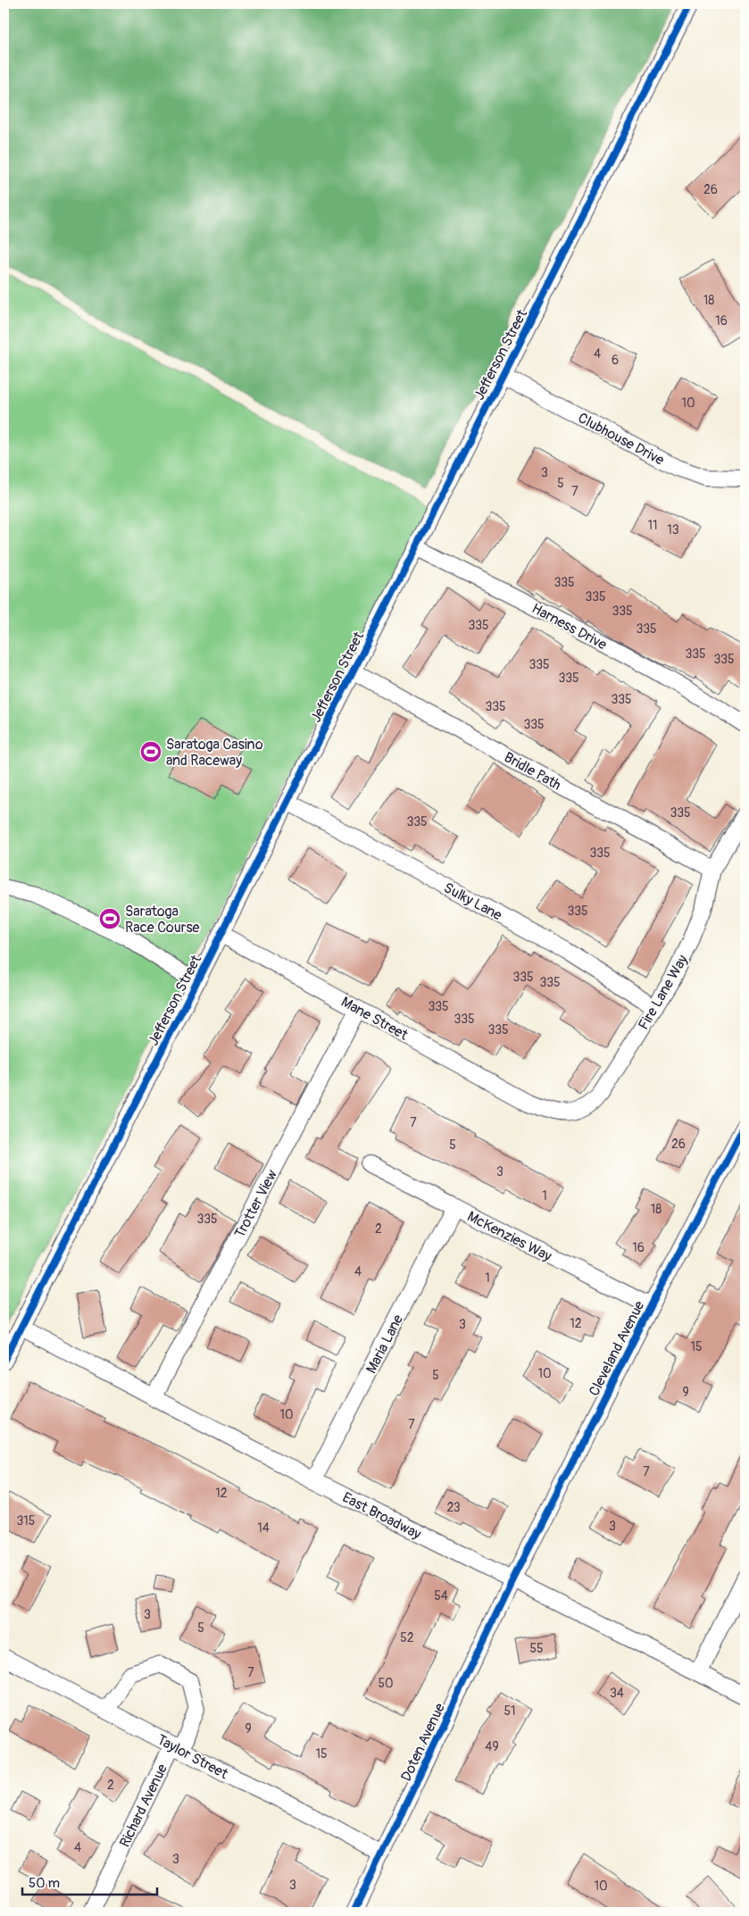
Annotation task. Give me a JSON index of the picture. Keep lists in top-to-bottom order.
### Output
{
  "streets": {
    "street": [
      "Jefferson Street",
      "Clubhouse Drive",
      "Harness Drive",
      "Bridle Path",
      "Sulky Lane",
      "Fire Lane Way",
      "Mane Street",
      "Trotter View",
      "McKenzies Way",
      "Maria Lane",
      "Cleveland Avenue",
      "East Broadway",
      "Doten Avenue",
      "Taylor Street",
      "Richard Avenue"
    ]
  },
  "crossings": [
    ["Jefferson Street", "Clubhouse Drive"],
    ["Jefferson Street", "Harness Drive"],
    ["Jefferson Street", "Bridle Path"],
    ["Jefferson Street", "Sulky Lane"],
    ["Jefferson Street", "Mane Street"],
    ["Jefferson Street", "East Broadway"],
    ["Bridle Path", "Fire Lane Way"],
    ["Sulky Lane", "Fire Lane Way"],
    ["Fire Lane Way", "Mane Street"],
    ["Mane Street", "Trotter View"],
    ["Trotter View", "East Broadway"],
    ["McKenzies Way", "Maria Lane"],
    ["McKenzies Way", "Cleveland Avenue"],
    ["Maria Lane", "East Broadway"],
    ["Cleveland Avenue", "East Broadway"],
    ["Cleveland Avenue", "Doten Avenue"],
    ["East Broadway", "Doten Avenue"],
    ["Doten Avenue", "Taylor Street"],
    ["Taylor Street", "Richard Avenue"]
  ],
  "places": {
    "sports": ["Saratoga Casino and Raceway", "Saratoga Race Course"]
  },
  "house_numbers": [
    "26",
    "18",
    "16",
    "4",
    "6",
    "10",
    "3",
    "5",
    "7",
    "11",
    "13",
    "335",
    "335",
    "335",
    "335",
    "335",
    "335",
    "335",
    "335",
    "335",
    "335",
    "335",
    "335",
    "335",
    "335",
    "335",
    "335",
    "335",
    "335",
    "335",
    "335",
    "335",
    "7",
    "26",
    "5",
    "3",
    "1",
    "18",
    "335",
    "2",
    "16",
    "4",
    "1",
    "12",
    "3",
    "15",
    "10",
    "5",
    "9",
    "10",
    "7",
    "7",
    "12",
    "23",
    "315",
    "3",
    "14",
    "54",
    "3",
    "5",
    "52",
    "55",
    "7",
    "50",
    "34",
    "51",
    "9",
    "49",
    "15",
    "2",
    "4",
    "3",
    "3",
    "10"
  ],
  "scale_bar": "50 m"
}
